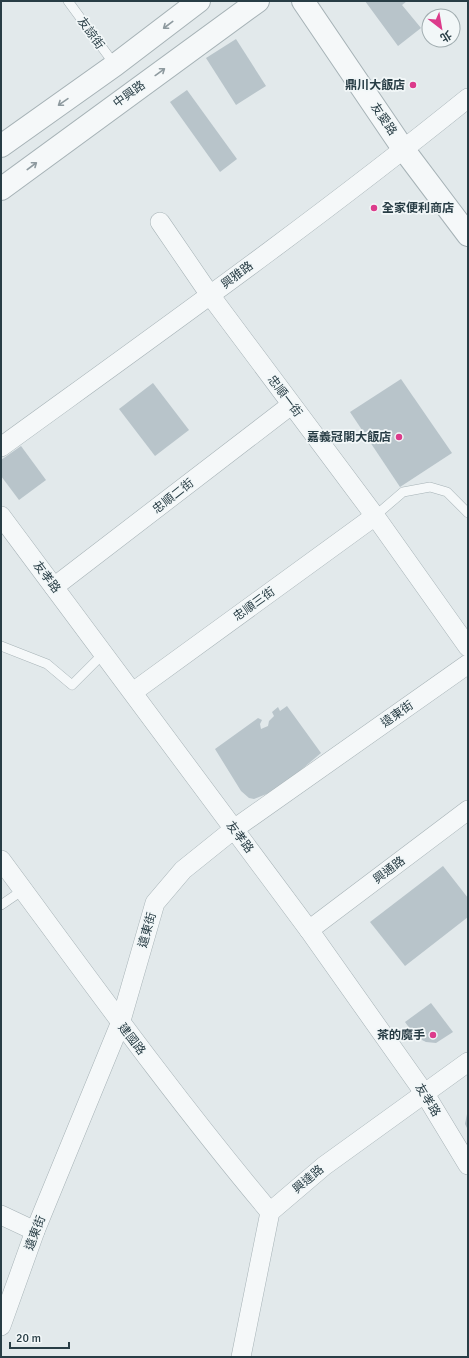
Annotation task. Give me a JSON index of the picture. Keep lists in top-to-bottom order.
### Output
{
  "streets": {
    "street": [
      "中興路",
      "友愛路",
      "興雅路",
      "忠順一街",
      "忠順二街",
      "友孝路",
      "忠順三街",
      "遠東街",
      "興通路",
      "建國路",
      "興達路"
    ],
    "lane": ["友諒街"]
  },
  "crossings": [
    ["友愛路", "興雅路"],
    ["興雅路", "忠順一街"],
    ["忠順一街", "忠順二街"],
    ["忠順一街", "忠順三街"],
    ["忠順二街", "友孝路"],
    ["友孝路", "忠順三街"],
    ["友孝路", "遠東街"],
    ["友孝路", "興通路"],
    ["友孝路", "興達路"],
    ["遠東街", "建國路"],
    ["建國路", "興達路"]
  ],
  "places": [
    "鼎川大飯店",
    "全家便利商店",
    "嘉義冠閣大飯店",
    "茶的魔手"
  ],
  "scale_bar": "20 m",
  "north": "bottom right"
}
